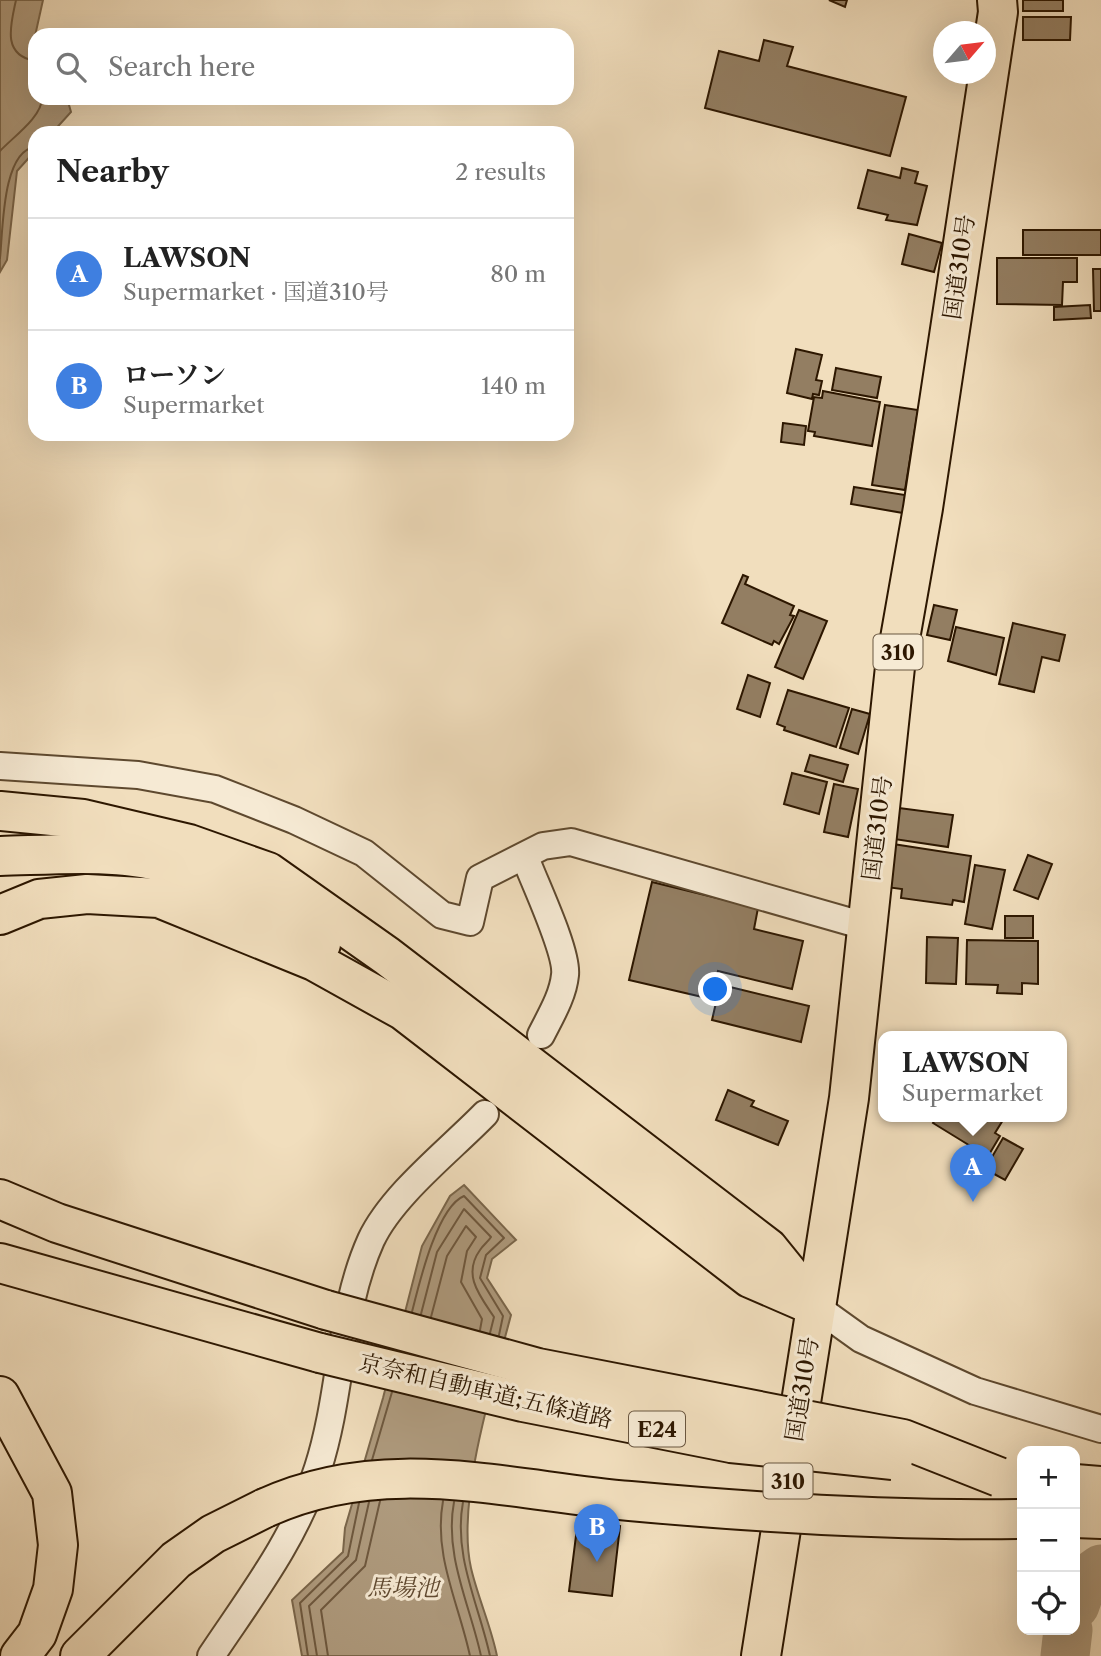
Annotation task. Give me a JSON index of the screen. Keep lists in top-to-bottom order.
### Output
{
  "streets": {
    "highway": [
      "国道310号",
      "310",
      "京奈和自動車道;五條道路",
      "E24"
    ]
  },
  "water": ["馬場池"],
  "north": "top right",
  "page": {
    "search": "Search here",
    "heading": ["Nearby", "2 results"],
    "list": [
      {
        "mark": "A",
        "name": "LAWSON",
        "note": "Supermarket · 国道310号",
        "value": "80 m"
      },
      {
        "mark": "B",
        "name": "ローソン",
        "note": "Supermarket",
        "value": "140 m"
      }
    ],
    "popup": ["LAWSON", "Supermarket"],
    "pins": ["A", "B"],
    "map_buttons": ["+", "−"]
  }
}
